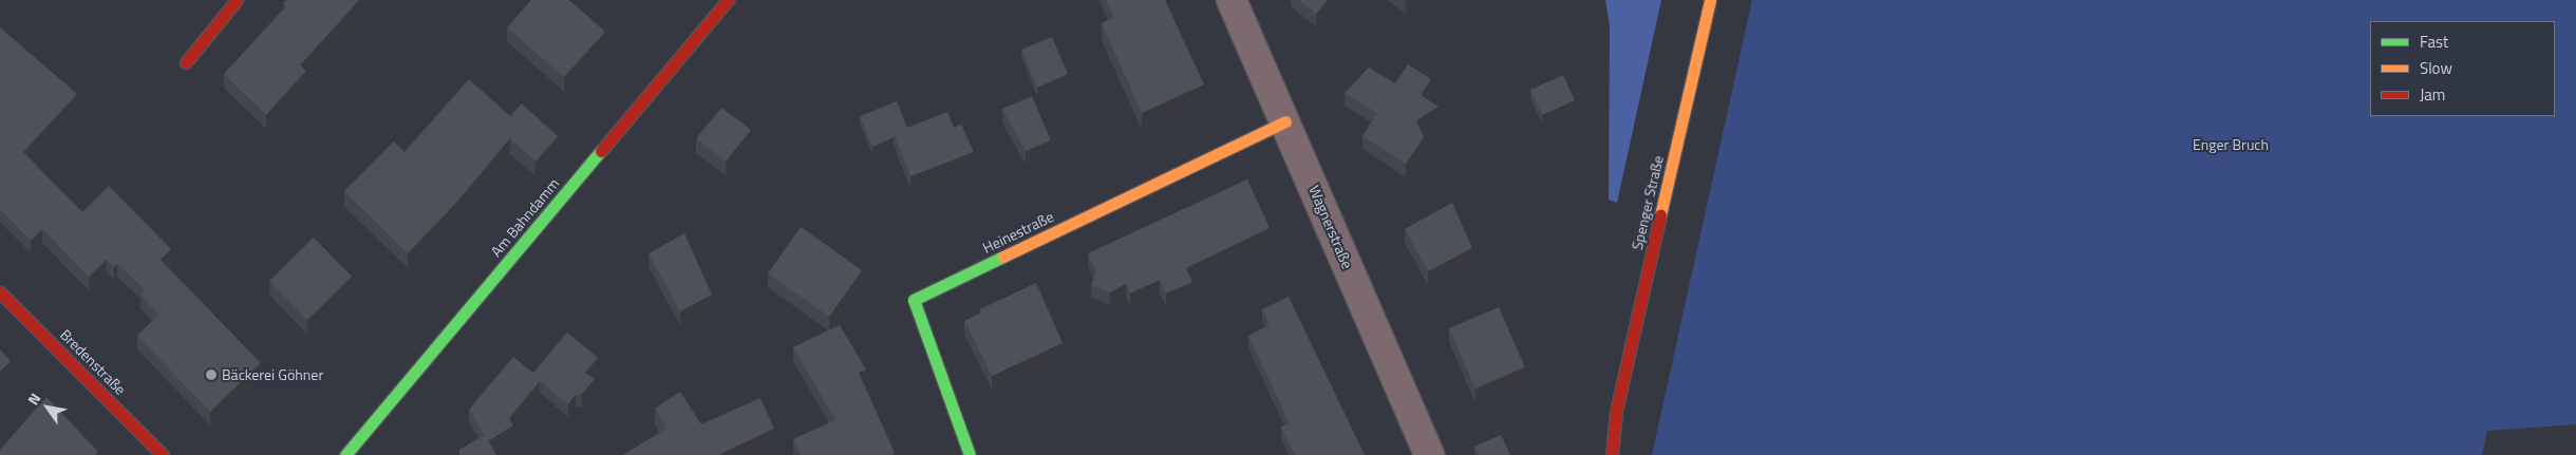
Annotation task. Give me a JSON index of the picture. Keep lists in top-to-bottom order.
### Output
{
  "streets": {
    "street": [
      "Spenger Straße",
      "Am Bahndamm",
      "Wagnerstraße",
      "Heinestraße",
      "Bredenstraße"
    ]
  },
  "crossings": [
    ["Wagnerstraße", "Heinestraße"]
  ],
  "parks": ["Enger Bruch"],
  "places": ["Bäckerei Göhner"],
  "legend": ["Fast", "Slow", "Jam"],
  "north": "top left"
}
